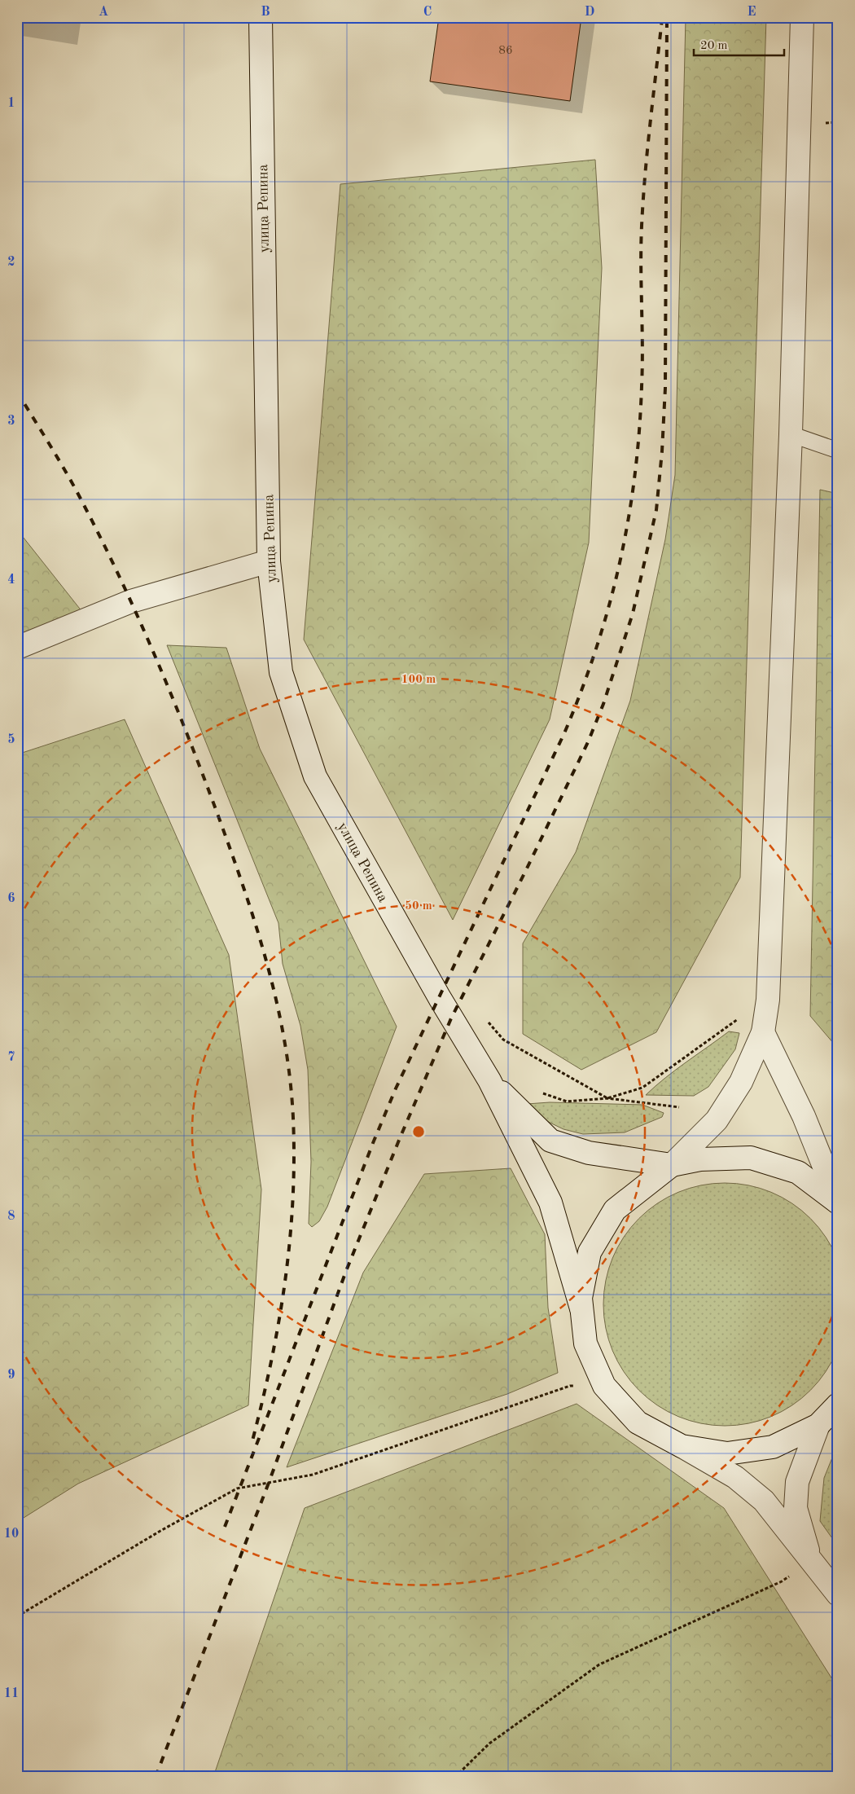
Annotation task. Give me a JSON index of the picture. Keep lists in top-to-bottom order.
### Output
{
  "streets": {
    "street": ["улица Репина"]
  },
  "house_numbers": ["86"],
  "scale_bar": "20 m",
  "grid": {
    "columns": [
      "A",
      "B",
      "C",
      "D",
      "E"
    ],
    "rows": [
      "1",
      "2",
      "3",
      "4",
      "5",
      "6",
      "7",
      "8",
      "9",
      "10",
      "11"
    ]
  },
  "rings": ["100 m", "50 m"]
}
